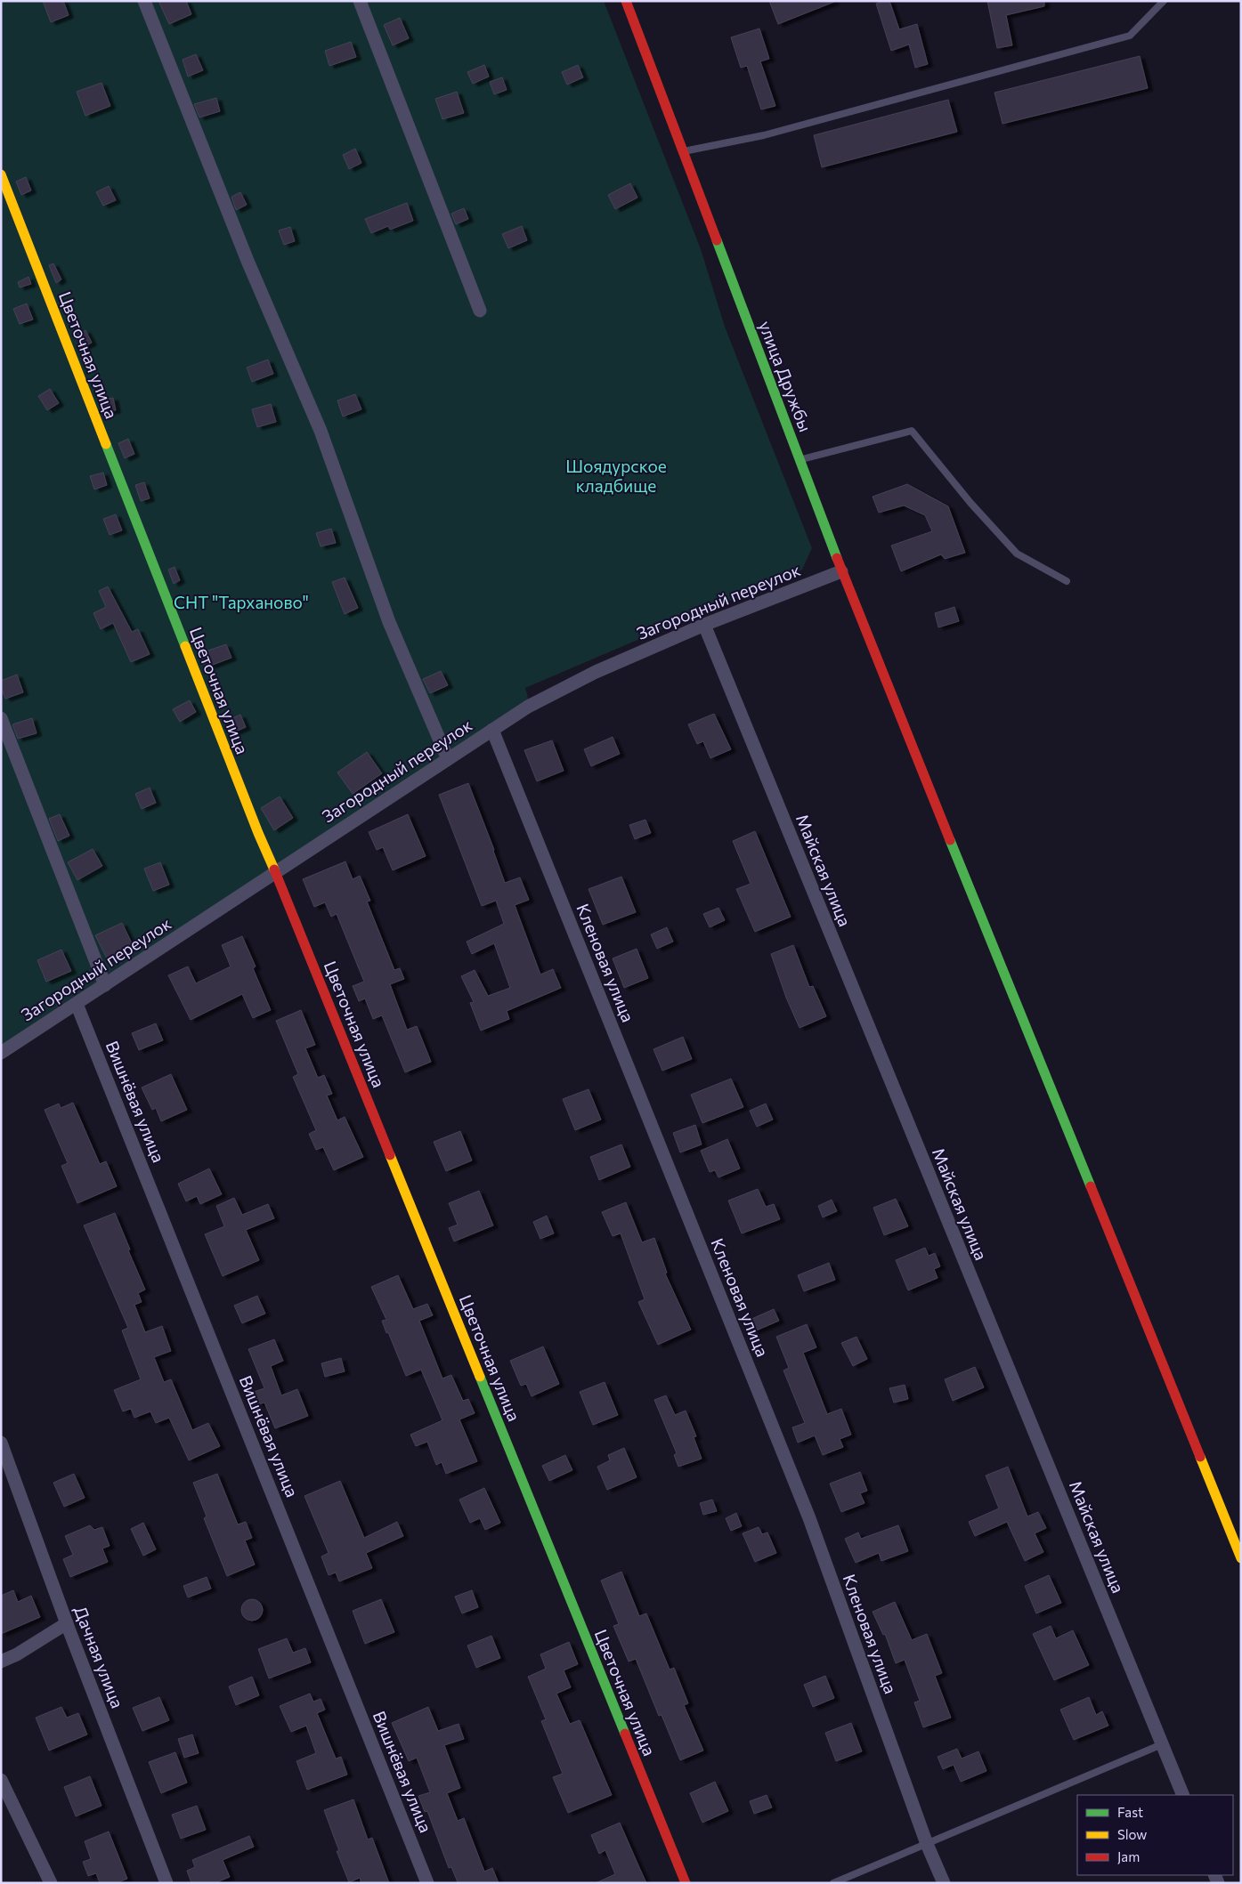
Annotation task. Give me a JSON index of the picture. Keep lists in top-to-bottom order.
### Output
{
  "streets": {
    "street": [
      "Цветочная улица",
      "улица Дружбы",
      "Загородный переулок",
      "Майская улица",
      "Кленовая улица",
      "Вишнёвая улица",
      "Дачная улица"
    ]
  },
  "crossings": [
    ["Цветочная улица", "Загородный переулок"],
    ["улица Дружбы", "Загородный переулок"],
    ["Загородный переулок", "Майская улица"],
    ["Загородный переулок", "Кленовая улица"],
    ["Загородный переулок", "Вишнёвая улица"]
  ],
  "parks": ["Шоядурское кладбище", "СНТ \"Тарханово\""],
  "legend": ["Fast", "Slow", "Jam"]
}
